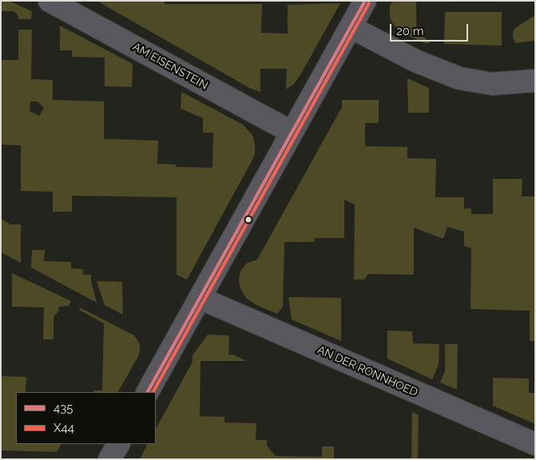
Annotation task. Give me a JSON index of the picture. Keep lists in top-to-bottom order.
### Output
{
  "streets": {
    "street": ["AM EISENSTEIN", "AN DER RONNHOED"]
  },
  "lines": ["transit line 435", "transit line X44"],
  "legend": ["435", "X44"],
  "scale_bar": "20 m"
}
